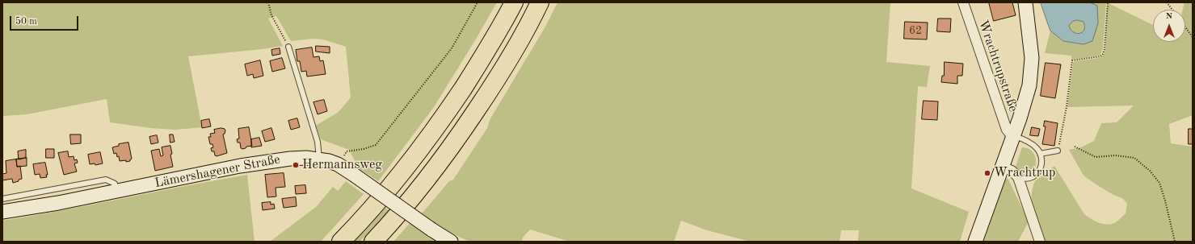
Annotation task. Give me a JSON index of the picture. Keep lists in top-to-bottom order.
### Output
{
  "streets": {
    "main road": ["Lämershagener Straße"],
    "street": ["Wrachtrupstraße"]
  },
  "places": ["Hermannsweg", "Wrachtrup"],
  "house_numbers": ["62"],
  "scale_bar": "50 m",
  "north": "top"
}
